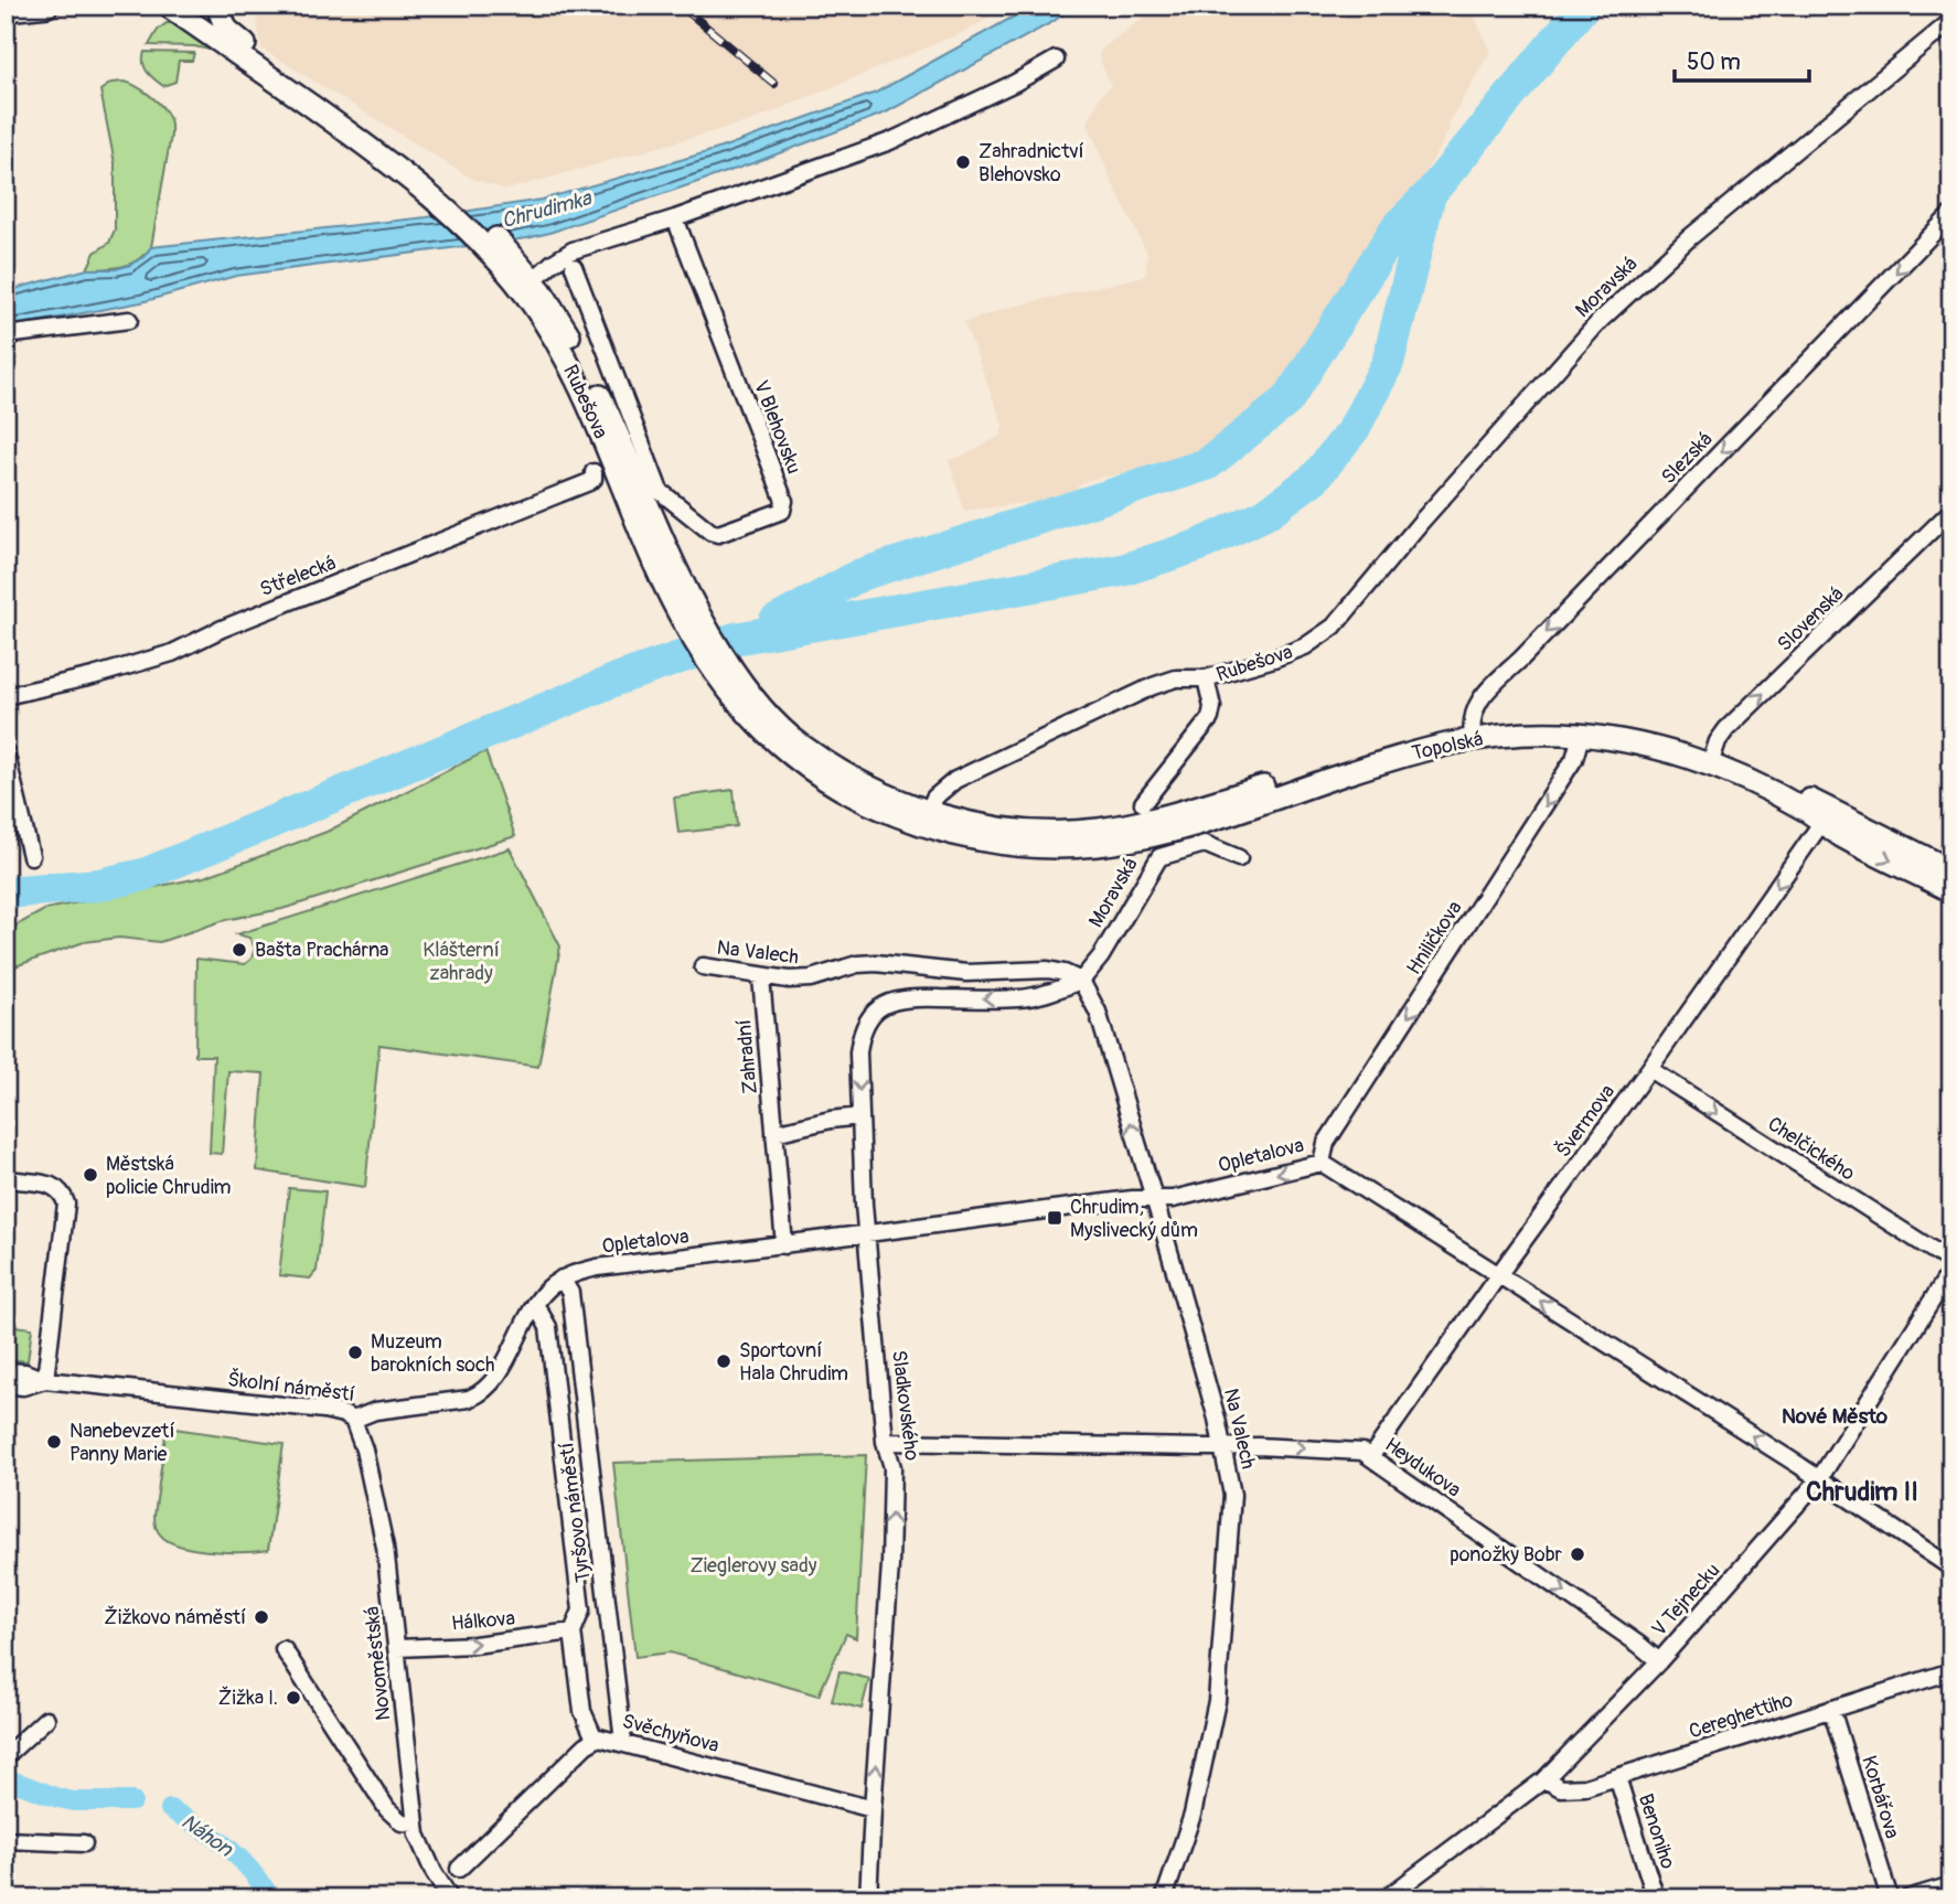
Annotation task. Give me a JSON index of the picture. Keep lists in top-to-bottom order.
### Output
{
  "streets": {
    "street": [
      "Moravská",
      "Rubešova",
      "V Blehovsku",
      "Slezská",
      "Střelecká",
      "Slovenská",
      "Topolská",
      "Hniličkova",
      "Na Valech",
      "Zahradní",
      "Švermova",
      "Chelčického",
      "Opletalova",
      "Školní náměstí",
      "Sladkovského",
      "Heydukova",
      "Tyršovo náměstí",
      "V Tejnecku",
      "Hálkova",
      "Novoměstská",
      "Cereghettiho",
      "Svěchyňova",
      "Korbářova",
      "Benoniho"
    ]
  },
  "crossings": [
    ["Moravská", "Rubešova"],
    ["Moravská", "Na Valech"],
    ["Moravská", "Sladkovského"],
    ["Rubešova", "Topolská"],
    ["Slezská", "Topolská"],
    ["Slovenská", "Topolská"],
    ["Topolská", "Hniličkova"],
    ["Topolská", "Švermova"],
    ["Hniličkova", "Opletalova"],
    ["Na Valech", "Zahradní"],
    ["Na Valech", "Opletalova"],
    ["Na Valech", "Sladkovského"],
    ["Na Valech", "Heydukova"],
    ["Zahradní", "Opletalova"],
    ["Švermova", "Chelčického"],
    ["Švermova", "Opletalova"],
    ["Švermova", "Heydukova"],
    ["Opletalova", "Školní náměstí"],
    ["Opletalova", "Sladkovského"],
    ["Opletalova", "Tyršovo náměstí"],
    ["Opletalova", "V Tejnecku"],
    ["Školní náměstí", "Tyršovo náměstí"],
    ["Školní náměstí", "Novoměstská"],
    ["Sladkovského", "Heydukova"],
    ["Sladkovského", "Svěchyňova"],
    ["Heydukova", "V Tejnecku"],
    ["Tyršovo náměstí", "Hálkova"],
    ["Tyršovo náměstí", "Svěchyňova"],
    ["V Tejnecku", "Cereghettiho"],
    ["Hálkova", "Novoměstská"],
    ["Cereghettiho", "Korbářova"],
    ["Cereghettiho", "Benoniho"]
  ],
  "one_way": [
    "Slezská",
    "Slovenská",
    "Hniličkova",
    "Švermova",
    "Chelčického",
    "Heydukova",
    "Hálkova"
  ],
  "districts": ["Nové Město", "Chrudim II"],
  "water": ["Chrudimka", "Náhon"],
  "parks": ["Klášterní zahrady", "Zieglerovy sady"],
  "places": {
    "other": [
      "Zahradnictví Blehovsko",
      "Bašta Prachárna",
      "Městská policie Chrudim",
      "Muzeum barokních soch",
      "Sportovní Hala Chrudim",
      "Nanebevzetí Panny Marie",
      "ponožky Bobr",
      "Žižkovo náměstí",
      "Žižka I."
    ],
    "transit": ["Chrudim, Myslivecký dům"]
  },
  "scale_bar": "50 m"
}
